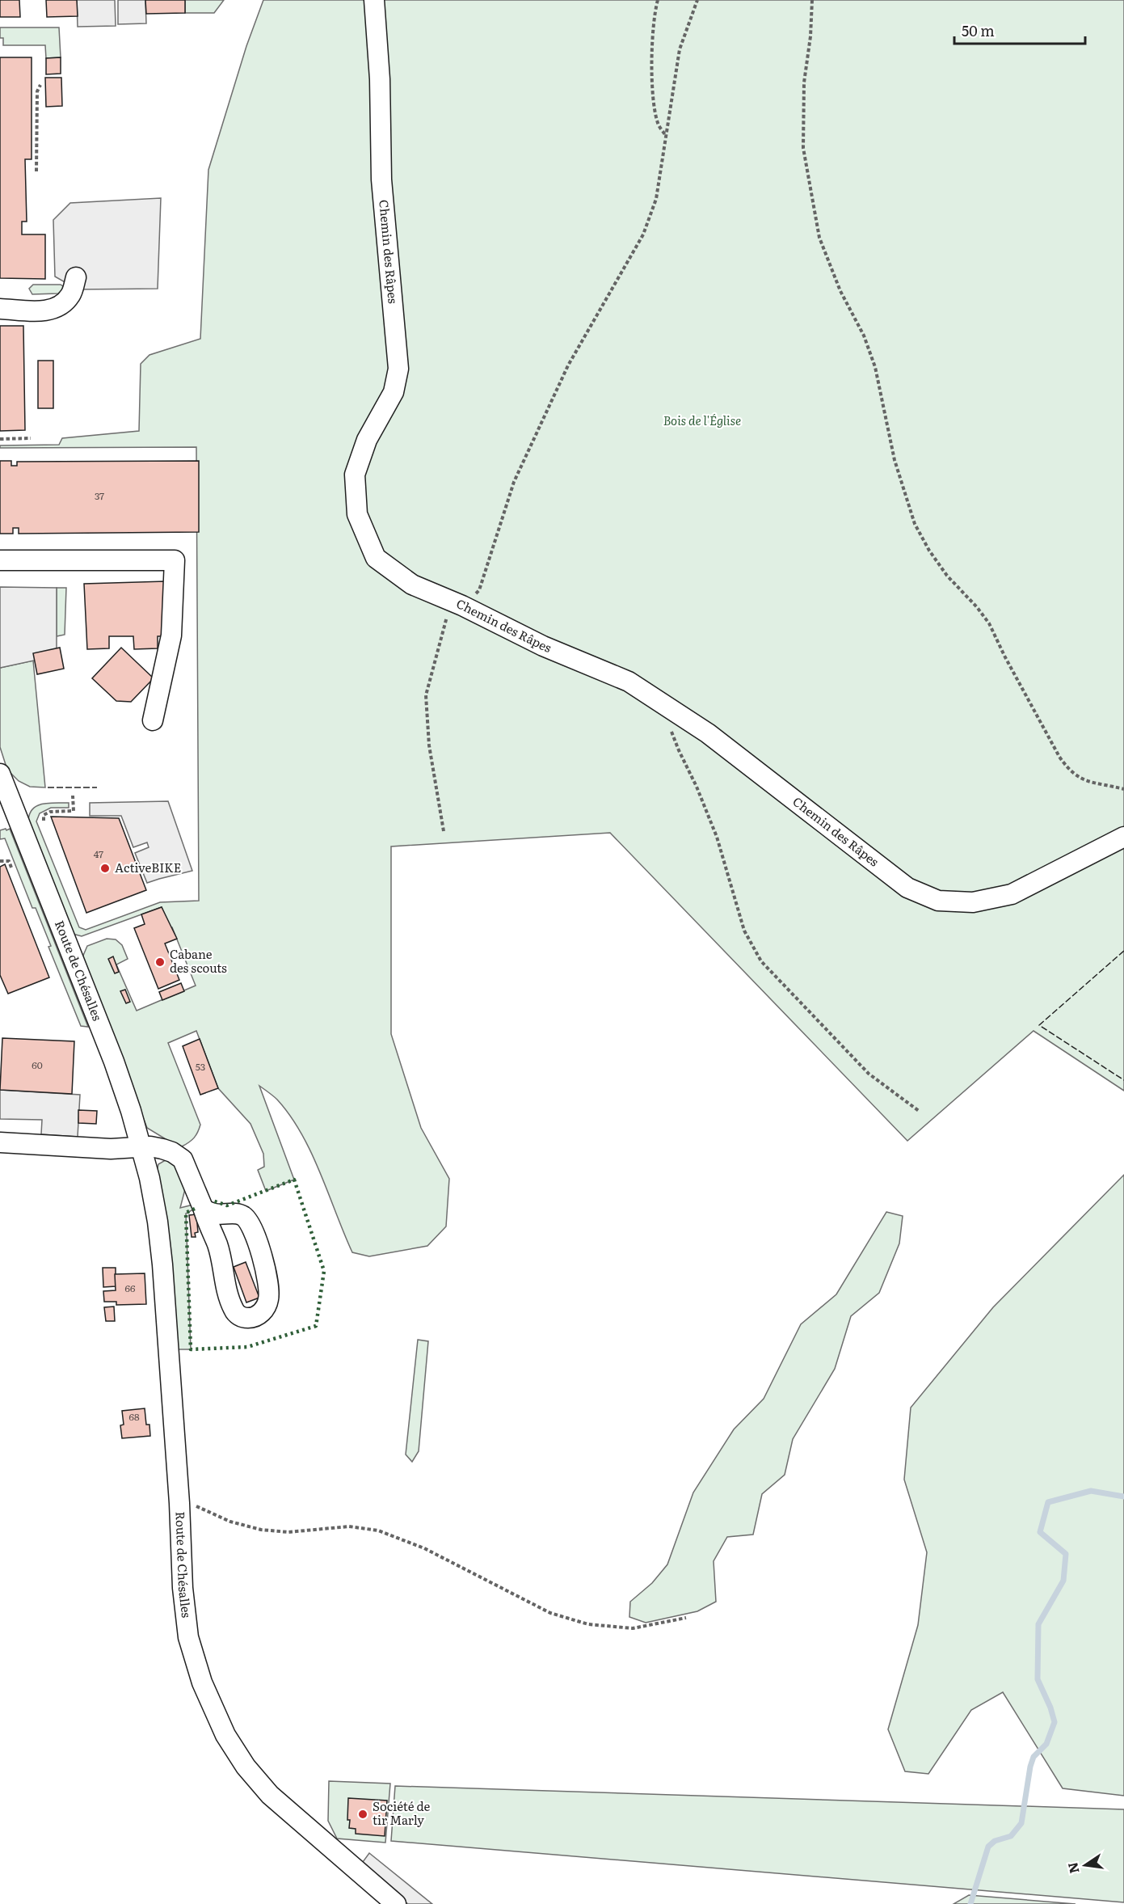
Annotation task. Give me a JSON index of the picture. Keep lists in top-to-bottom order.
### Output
{
  "streets": {
    "street": ["Chemin des Râpes", "Route de Chésalles"]
  },
  "parks": ["Bois de l'Église"],
  "places": ["ActiveBIKE", "Cabane des scouts", "Société de tir Marly"],
  "house_numbers": [
    "37",
    "47",
    "60",
    "53",
    "66",
    "68"
  ],
  "scale_bar": "50 m",
  "north": "left"
}
